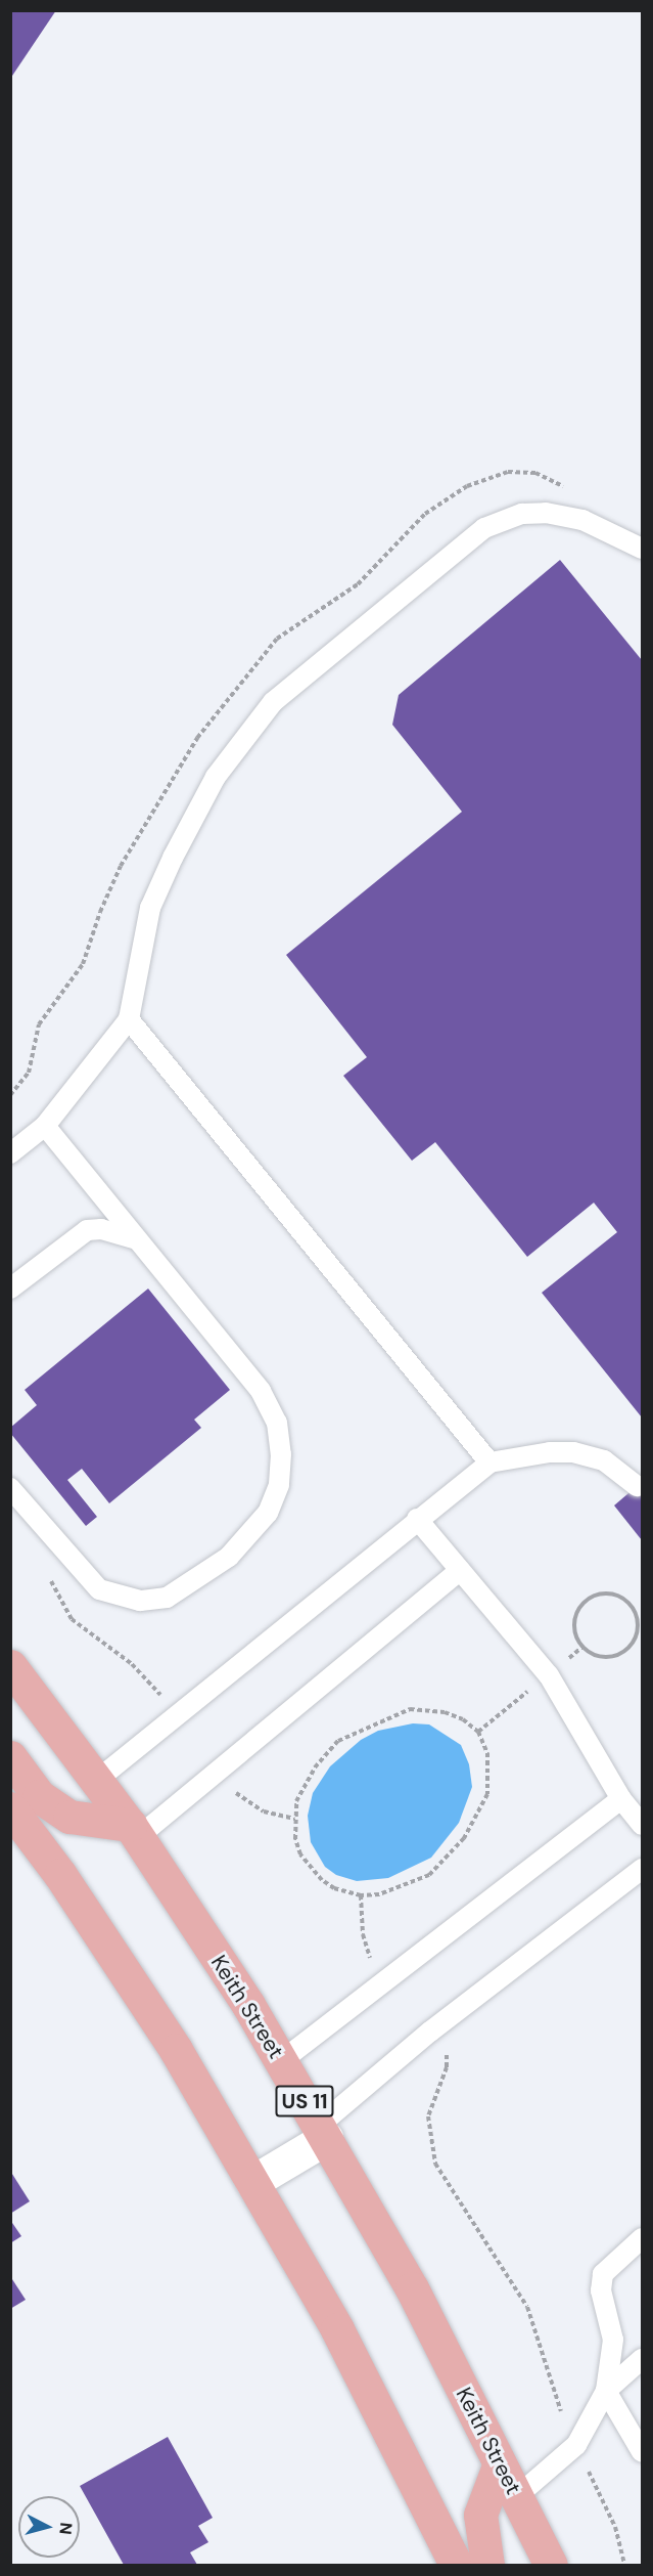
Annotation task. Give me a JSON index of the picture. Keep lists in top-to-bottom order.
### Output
{
  "streets": {
    "main road": ["Keith Street", "US 11"]
  },
  "north": "right"
}
